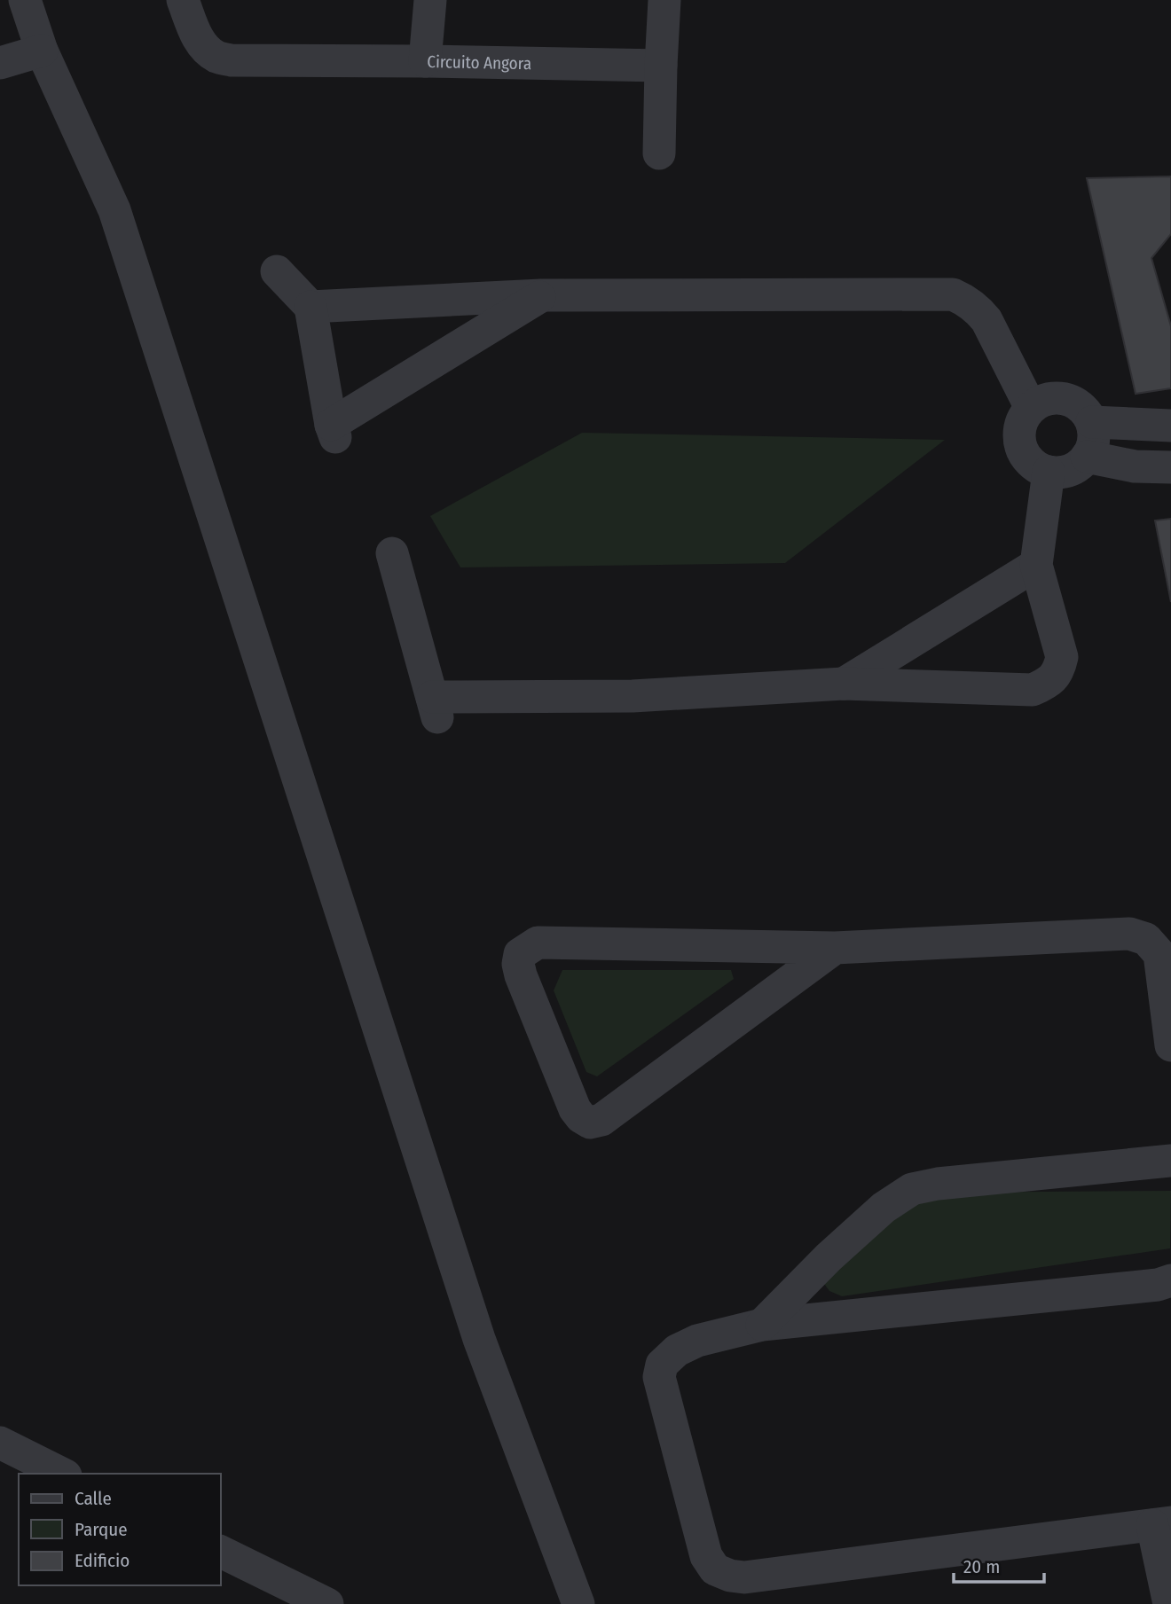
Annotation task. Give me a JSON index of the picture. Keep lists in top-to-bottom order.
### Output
{
  "streets": {
    "street": ["Circuito Angora"]
  },
  "legend": ["Calle", "Parque", "Edificio"],
  "scale_bar": "20 m"
}
